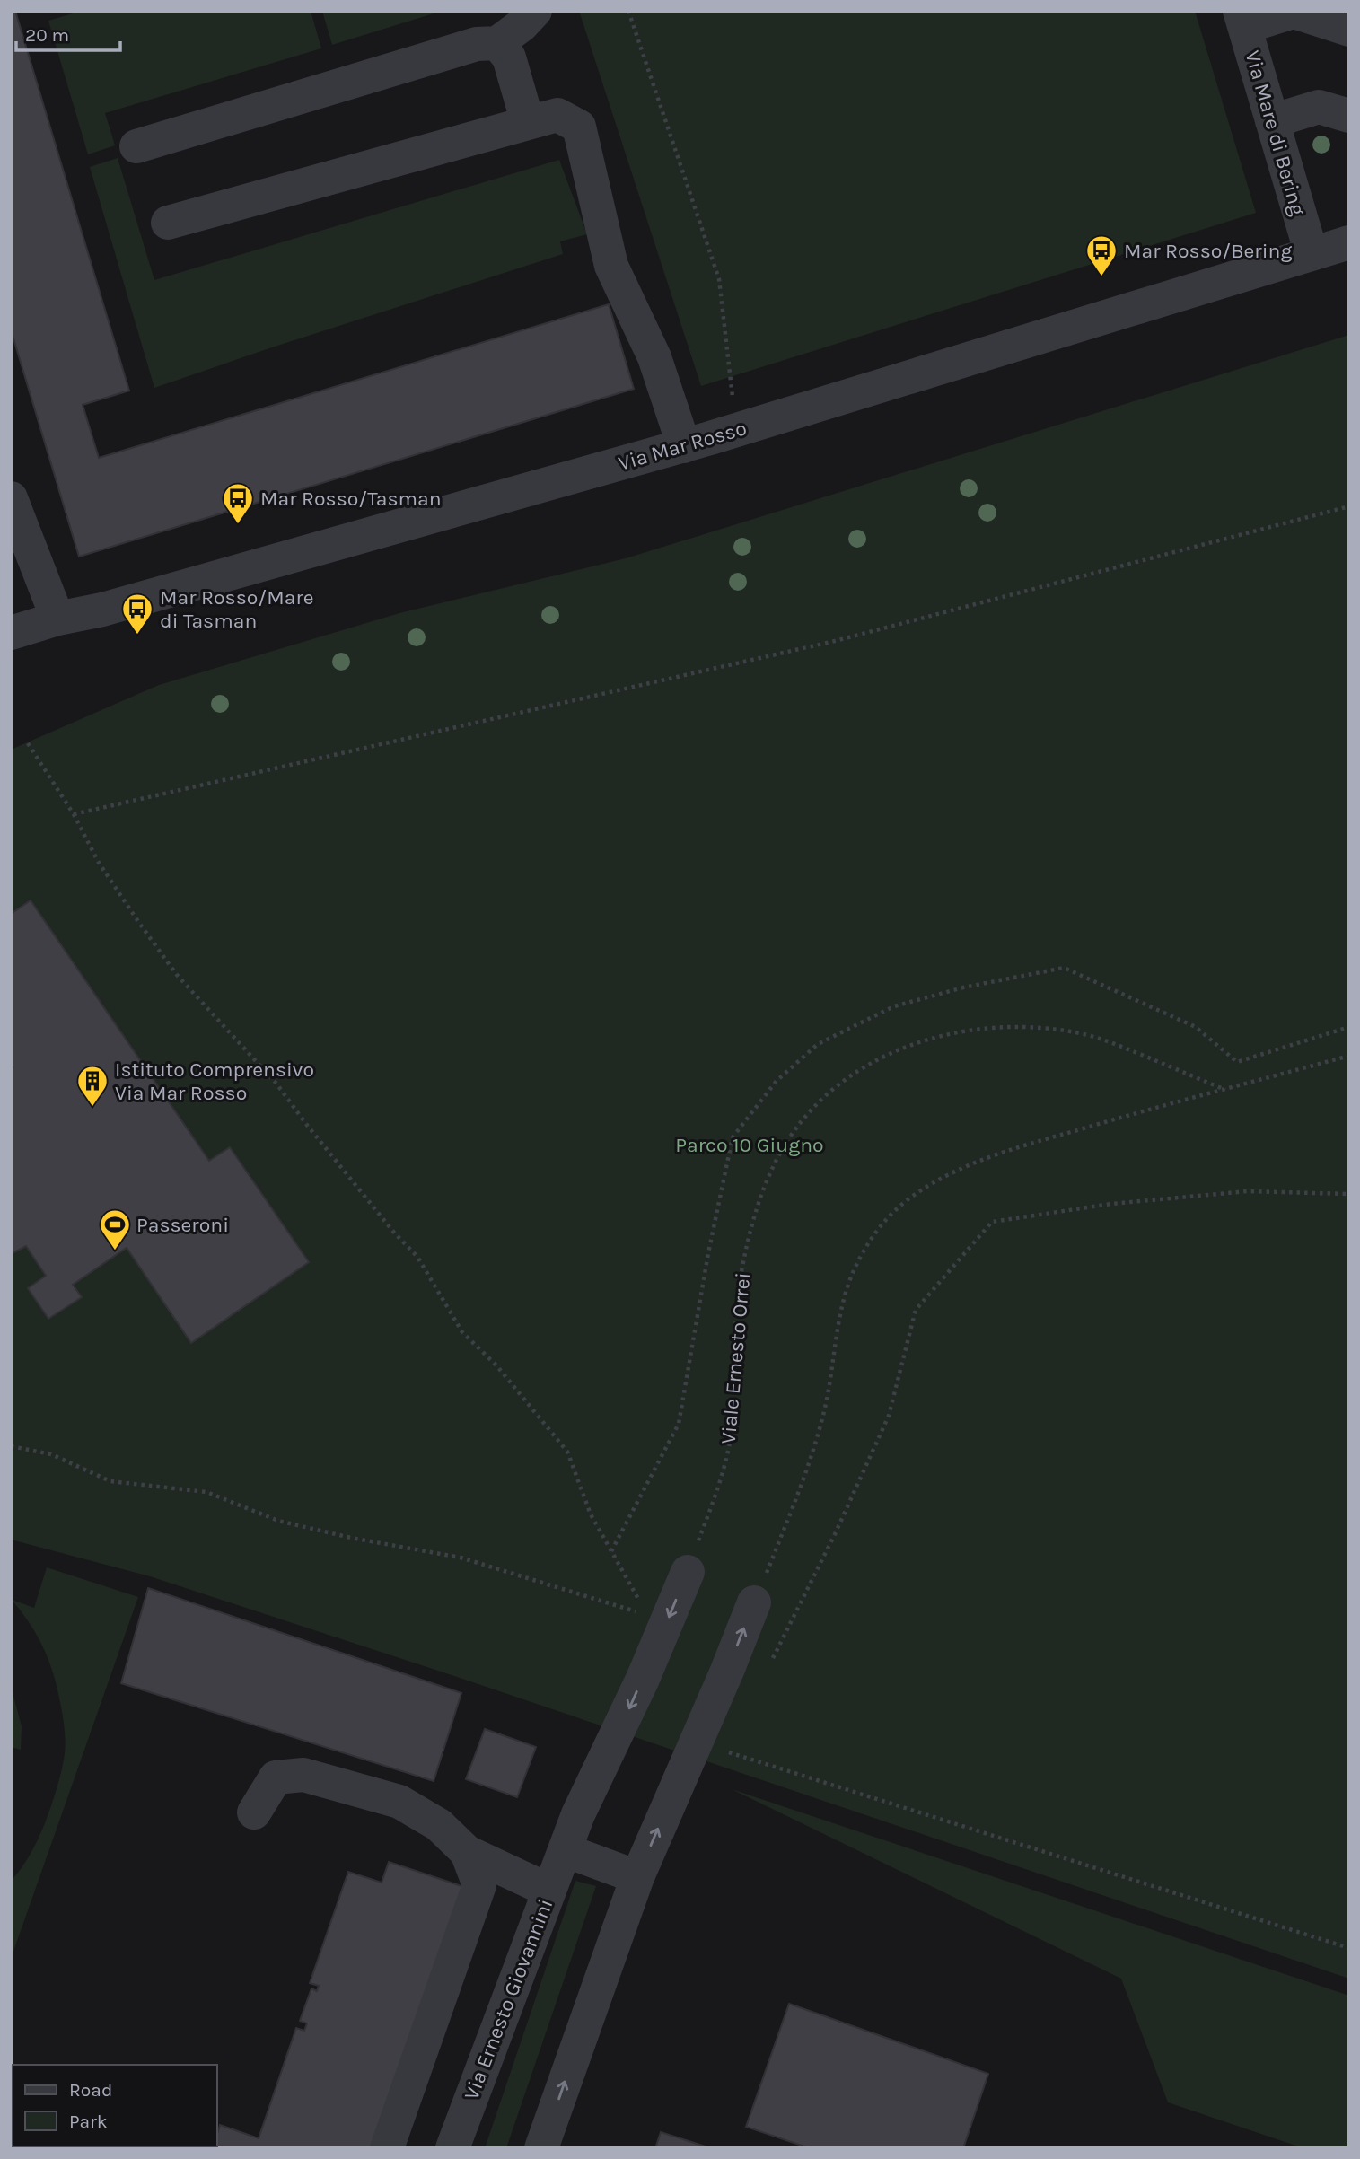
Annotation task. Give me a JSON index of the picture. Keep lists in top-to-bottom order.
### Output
{
  "streets": {
    "street": ["Via Mare di Bering", "Via Mar Rosso", "Via Ernesto Giovannini"],
    "path": ["Viale Ernesto Orrei"]
  },
  "crossings": [
    ["Via Mare di Bering", "Via Mar Rosso"]
  ],
  "parks": ["Parco 10 Giugno"],
  "places": {
    "bus stop": ["Mar Rosso/Bering", "Mar Rosso/Tasman", "Mar Rosso/Mare di Tasman"],
    "building": ["Istituto Comprensivo Via Mar Rosso"],
    "sports": ["Passeroni"]
  },
  "legend": ["Road", "Park"],
  "scale_bar": "20 m"
}
